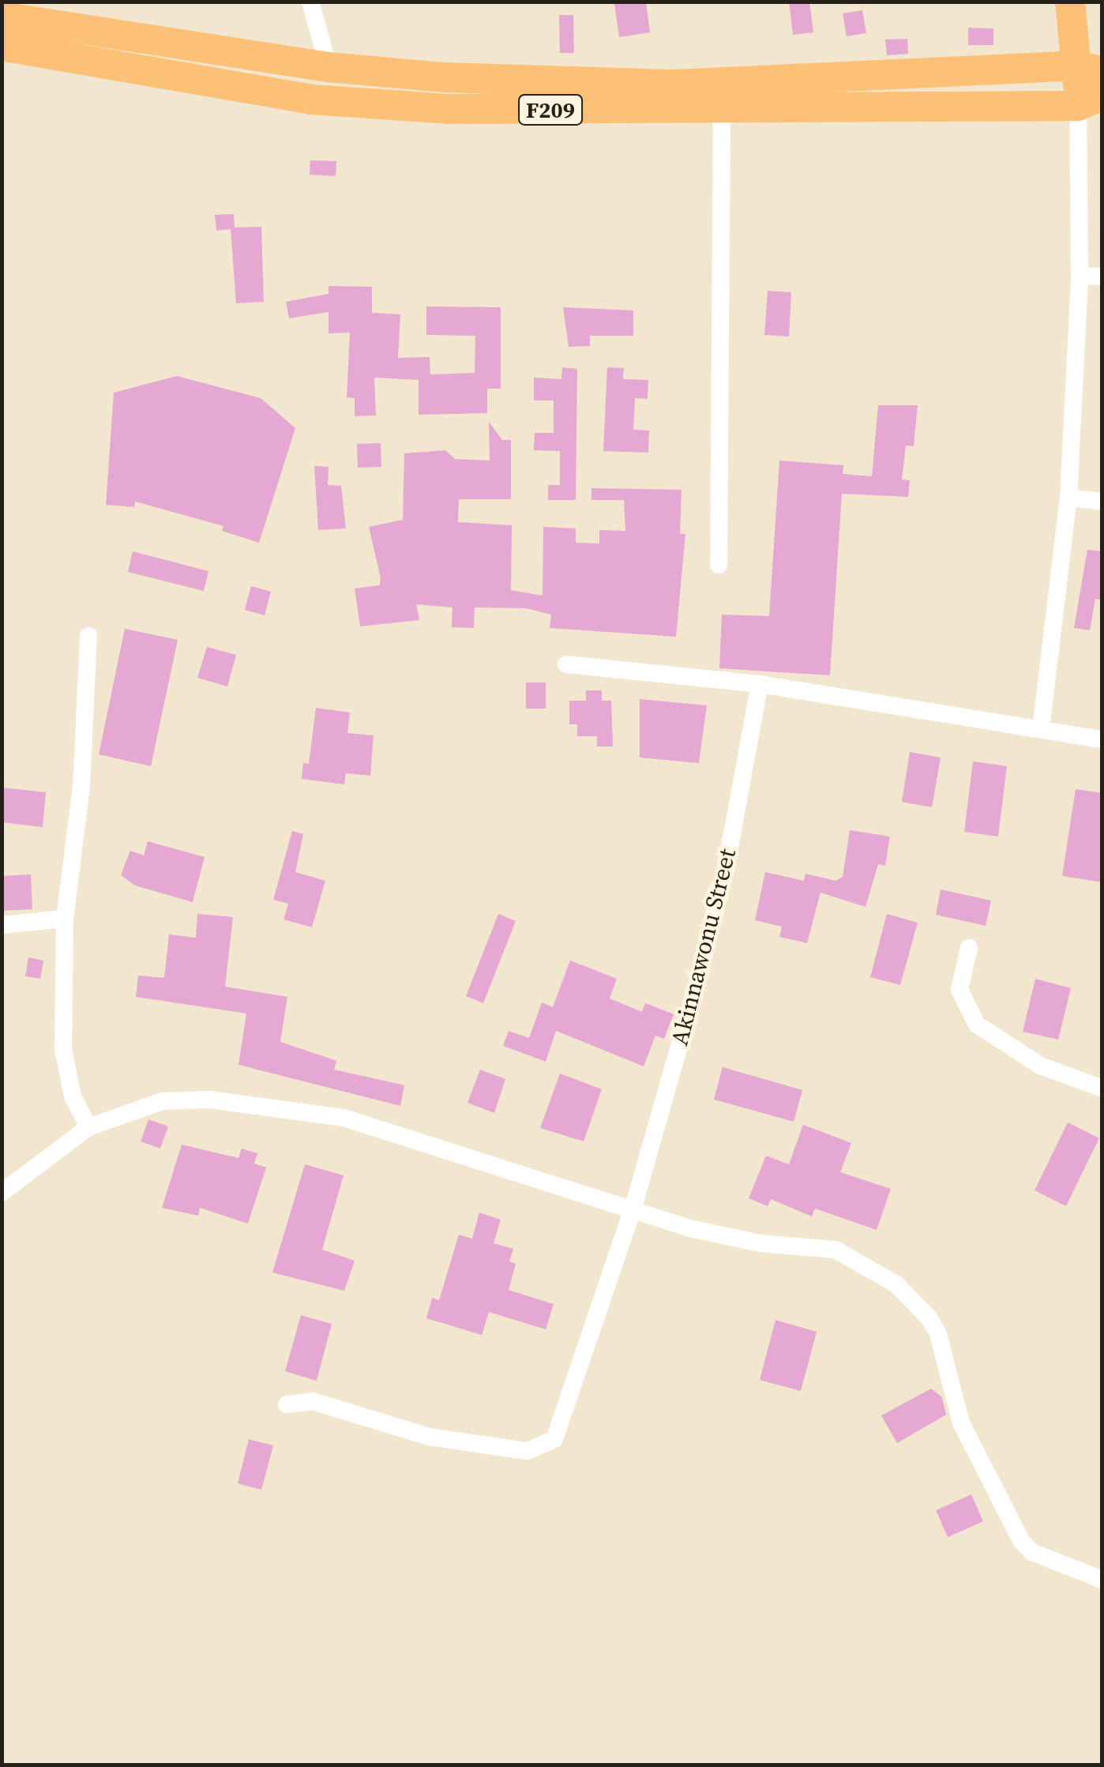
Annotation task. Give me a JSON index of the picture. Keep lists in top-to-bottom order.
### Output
{
  "streets": {
    "main road": ["F209"],
    "street": ["Akinnawonu Street"]
  }
}
